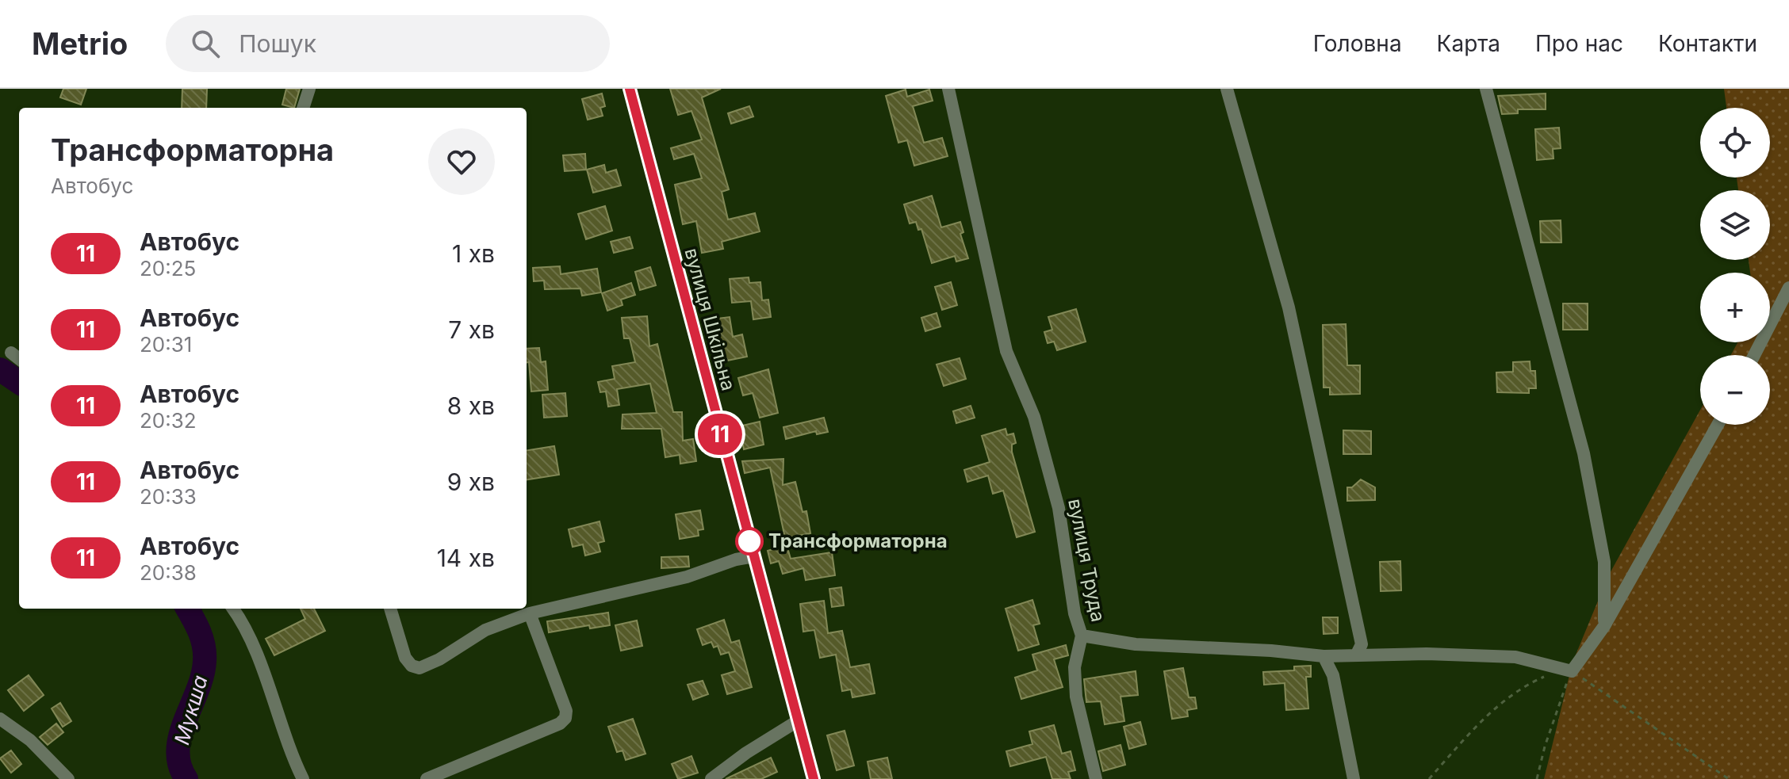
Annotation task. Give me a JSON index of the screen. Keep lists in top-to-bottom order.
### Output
{
  "streets": {
    "street": ["вулиця Шкільна", "вулиця Труда"]
  },
  "water": ["Мукша"],
  "places": ["Трансформаторна"],
  "lines": ["bus line 11"],
  "page": {
    "header": "Metrio",
    "search": "Пошук",
    "nav": [
      "Головна",
      "Карта",
      "Про нас",
      "Контакти"
    ],
    "on_map": "11",
    "map_buttons": ["+", "−"],
    "heading": ["Трансформаторна", "Автобус"],
    "list": [
      {
        "mark": "11",
        "name": "Автобус",
        "note": "20:25",
        "value": "1 хв"
      },
      {
        "mark": "11",
        "name": "Автобус",
        "note": "20:31",
        "value": "7 хв"
      },
      {
        "mark": "11",
        "name": "Автобус",
        "note": "20:32",
        "value": "8 хв"
      },
      {
        "mark": "11",
        "name": "Автобус",
        "note": "20:33",
        "value": "9 хв"
      },
      {
        "mark": "11",
        "name": "Автобус",
        "note": "20:38",
        "value": "14 хв"
      }
    ]
  }
}
